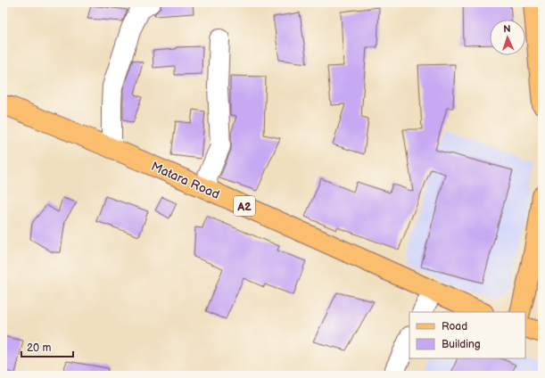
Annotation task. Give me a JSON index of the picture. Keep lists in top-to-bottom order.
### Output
{
  "streets": {
    "main road": ["Matara Road", "A2"]
  },
  "legend": ["Road", "Building"],
  "scale_bar": "20 m",
  "north": "top"
}
